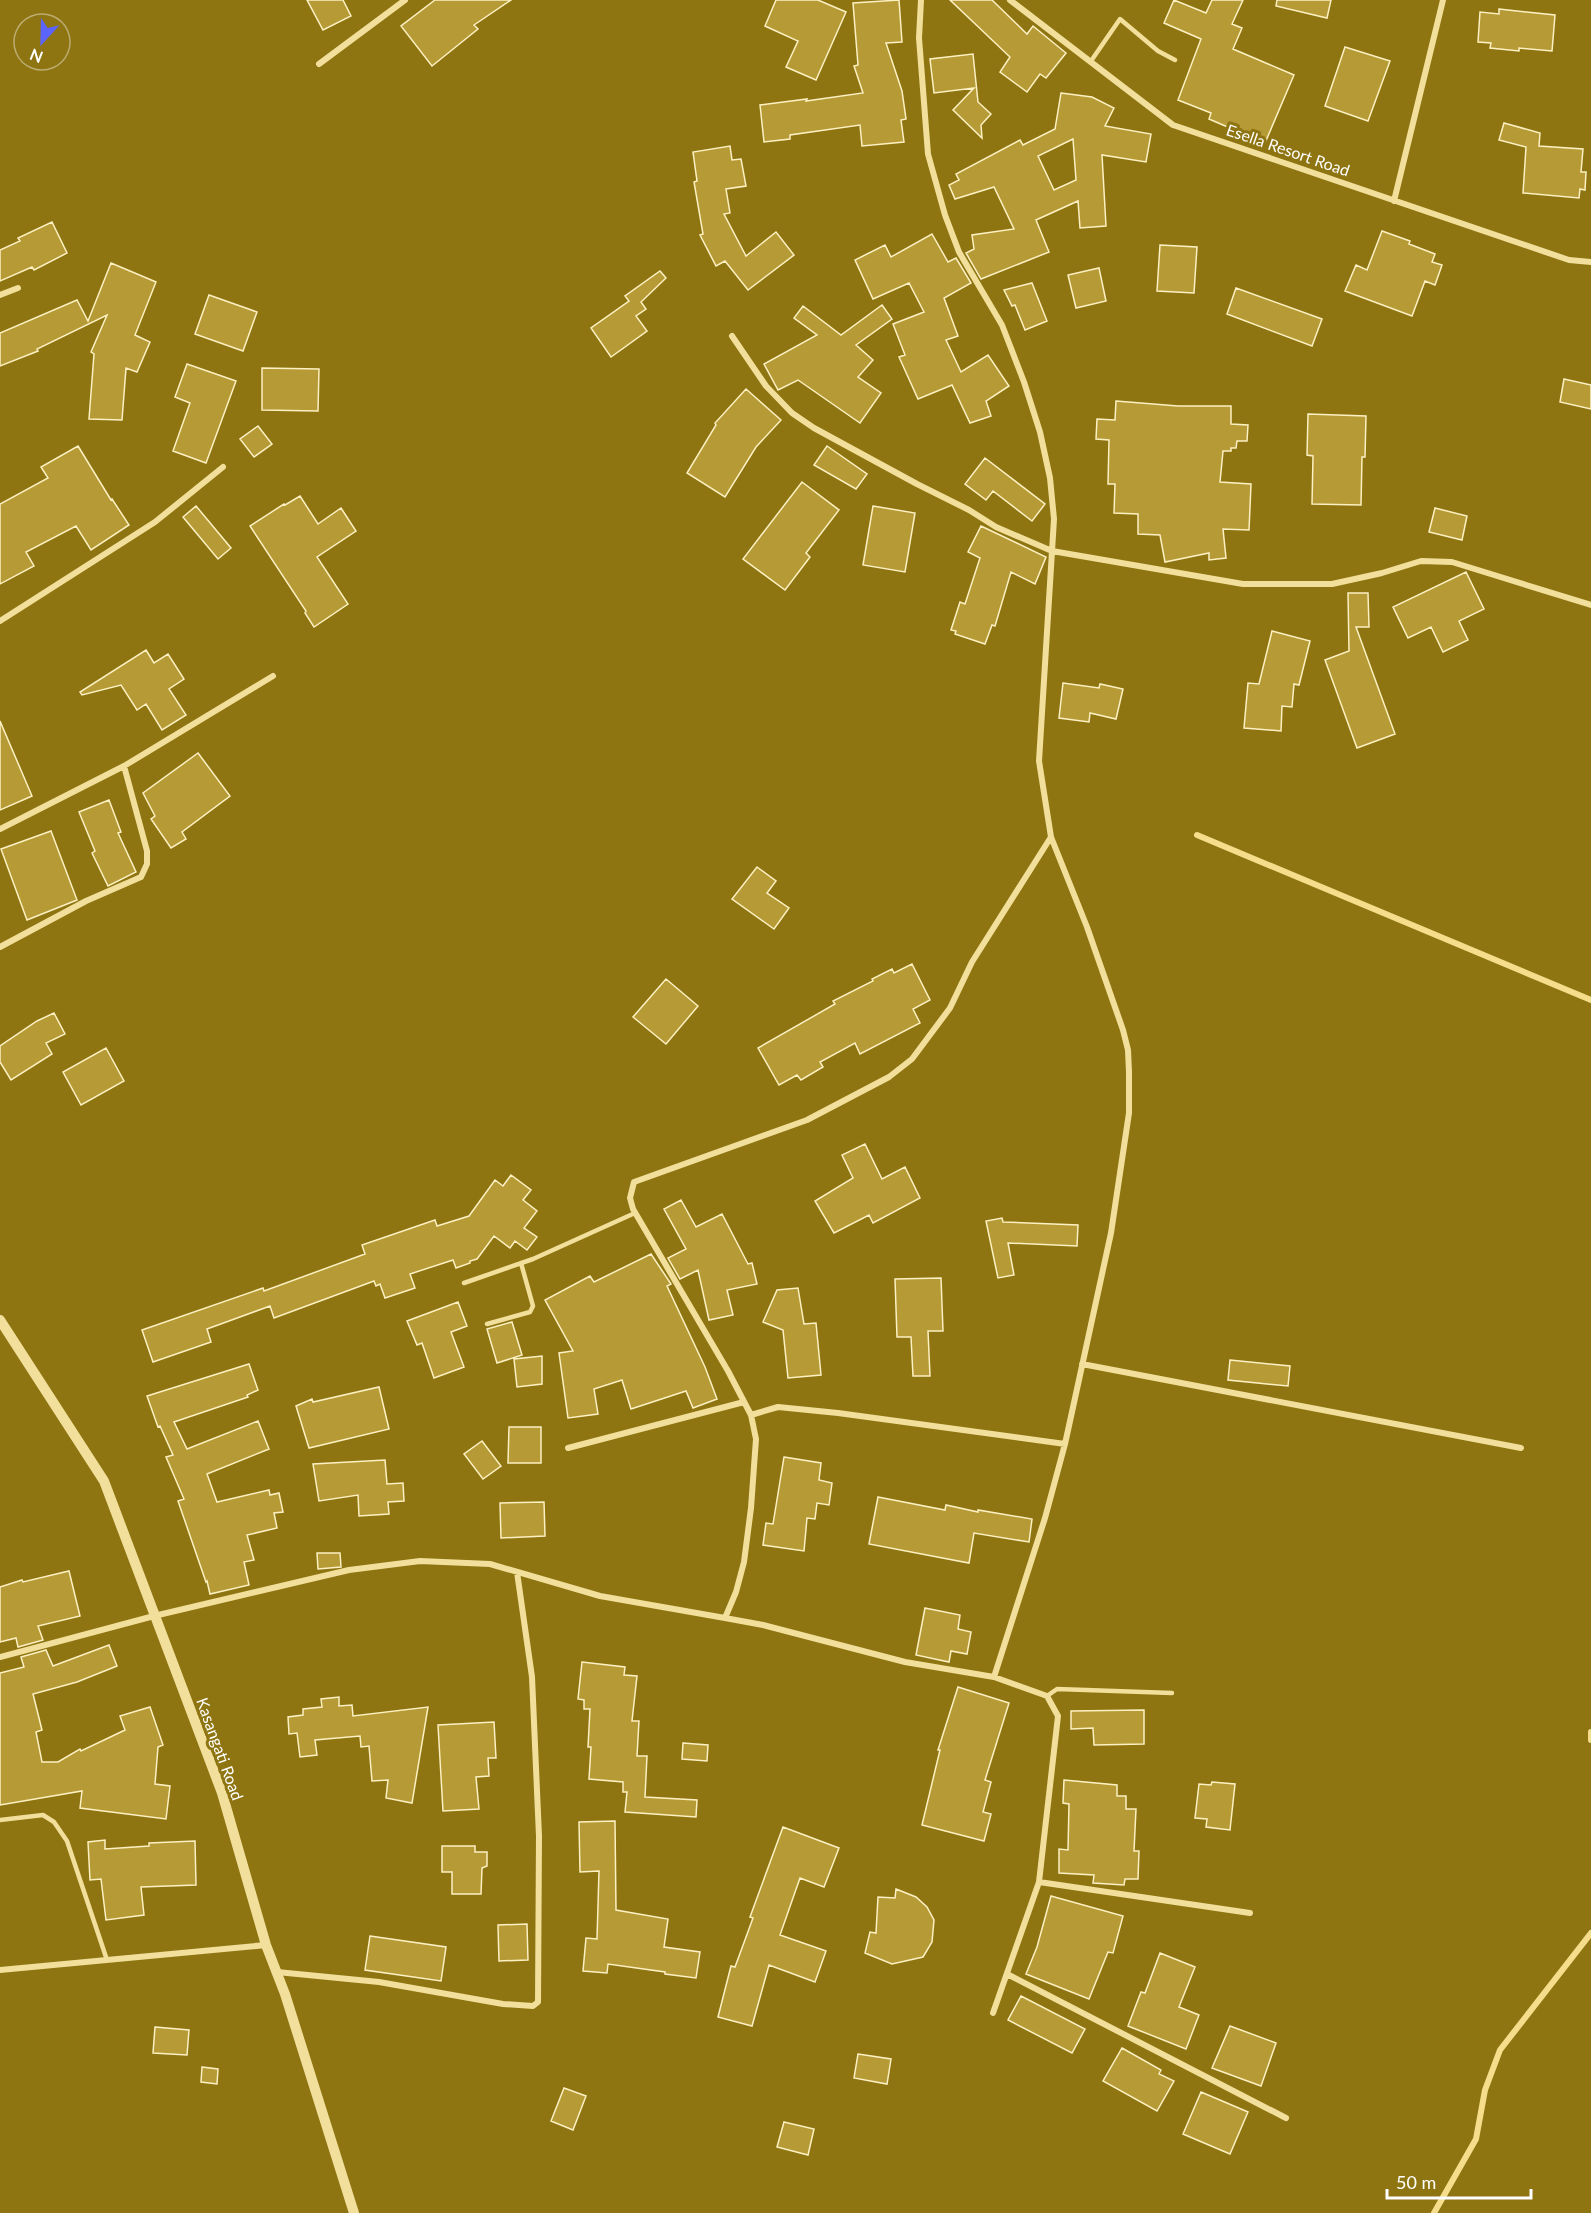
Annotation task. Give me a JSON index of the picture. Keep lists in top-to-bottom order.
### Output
{
  "streets": {
    "street": ["Esella Resort Road", "Kasangati Road"]
  },
  "scale_bar": "50 m",
  "north": "bottom"
}
